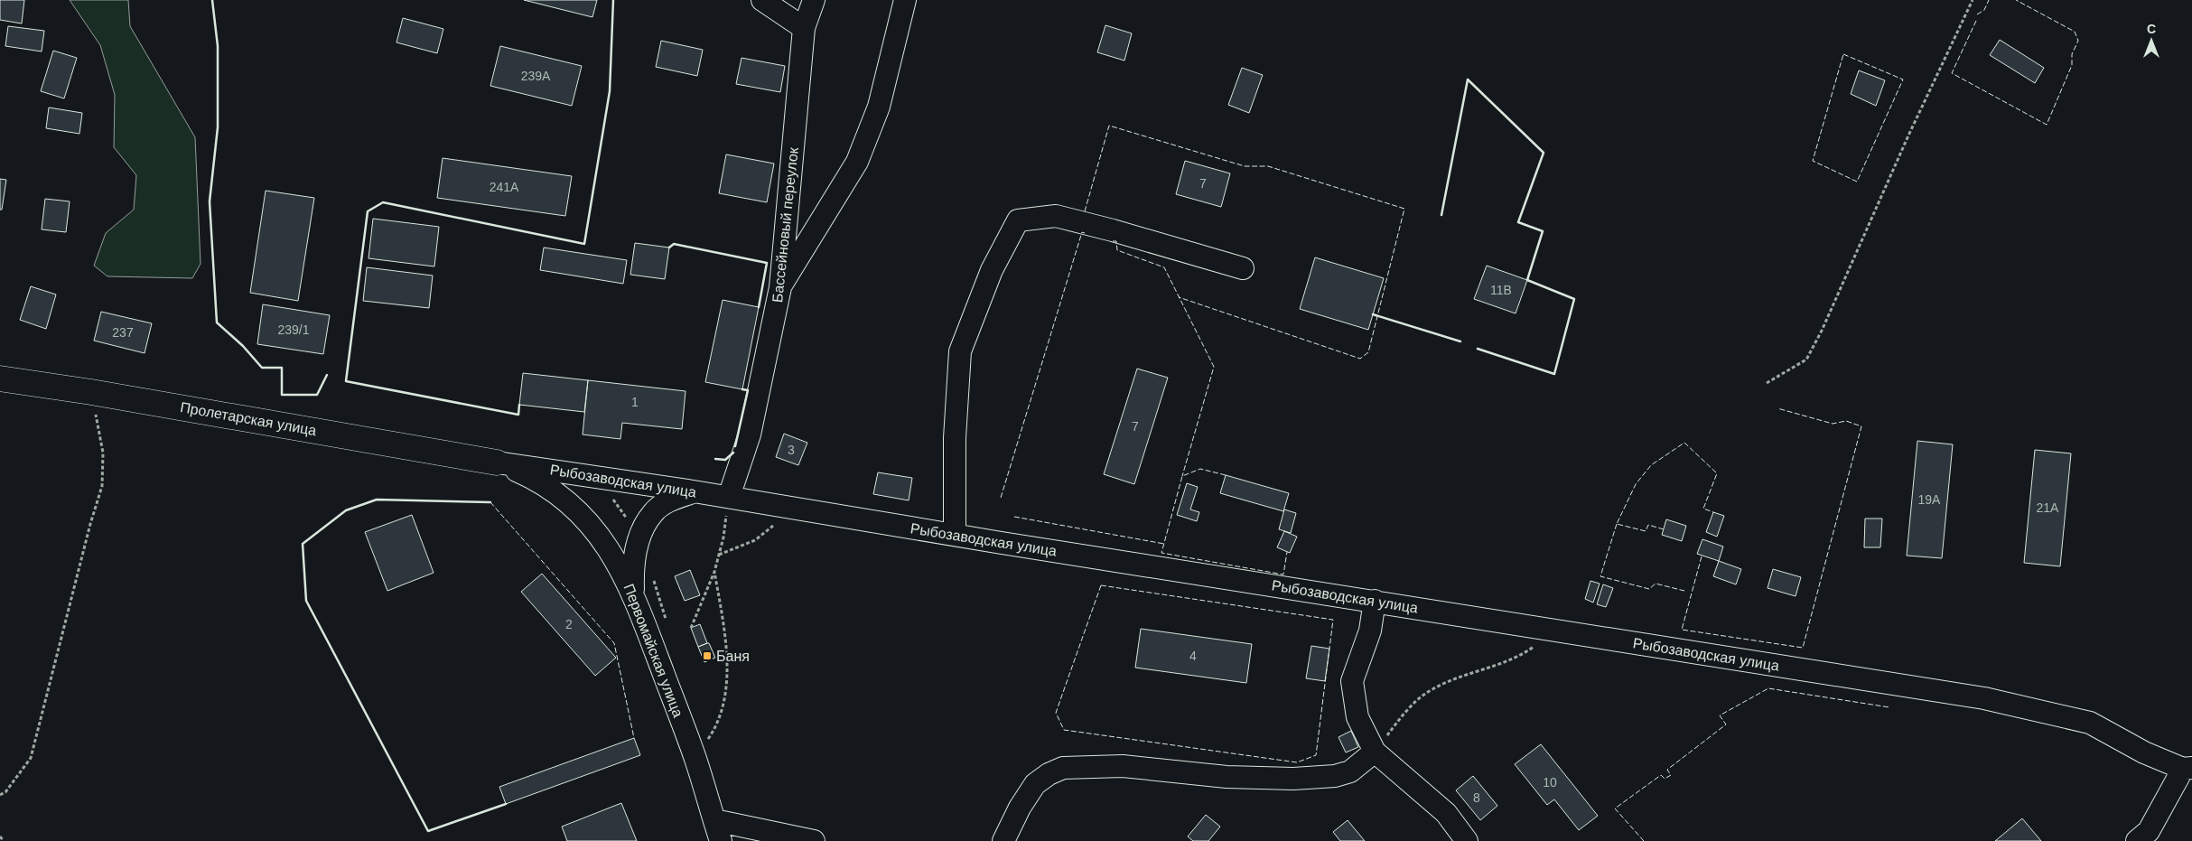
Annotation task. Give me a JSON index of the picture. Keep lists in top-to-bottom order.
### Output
{
  "streets": {
    "main road": ["Пролетарская улица"],
    "street": ["Бассейновый переулок", "Рыбозаводская улица", "Первомайская улица"]
  },
  "crossings": [
    ["Бассейновый переулок", "Рыбозаводская улица"],
    ["Пролетарская улица", "Рыбозаводская улица"],
    ["Пролетарская улица", "Первомайская улица"],
    ["Рыбозаводская улица", "Первомайская улица"]
  ],
  "places": {
    "transit": ["Баня"]
  },
  "house_numbers": [
    "239A",
    "7",
    "241А",
    "11В",
    "239/1",
    "237",
    "1",
    "7",
    "3",
    "19А",
    "21А",
    "2",
    "4",
    "10",
    "8"
  ],
  "north": "top"
}
